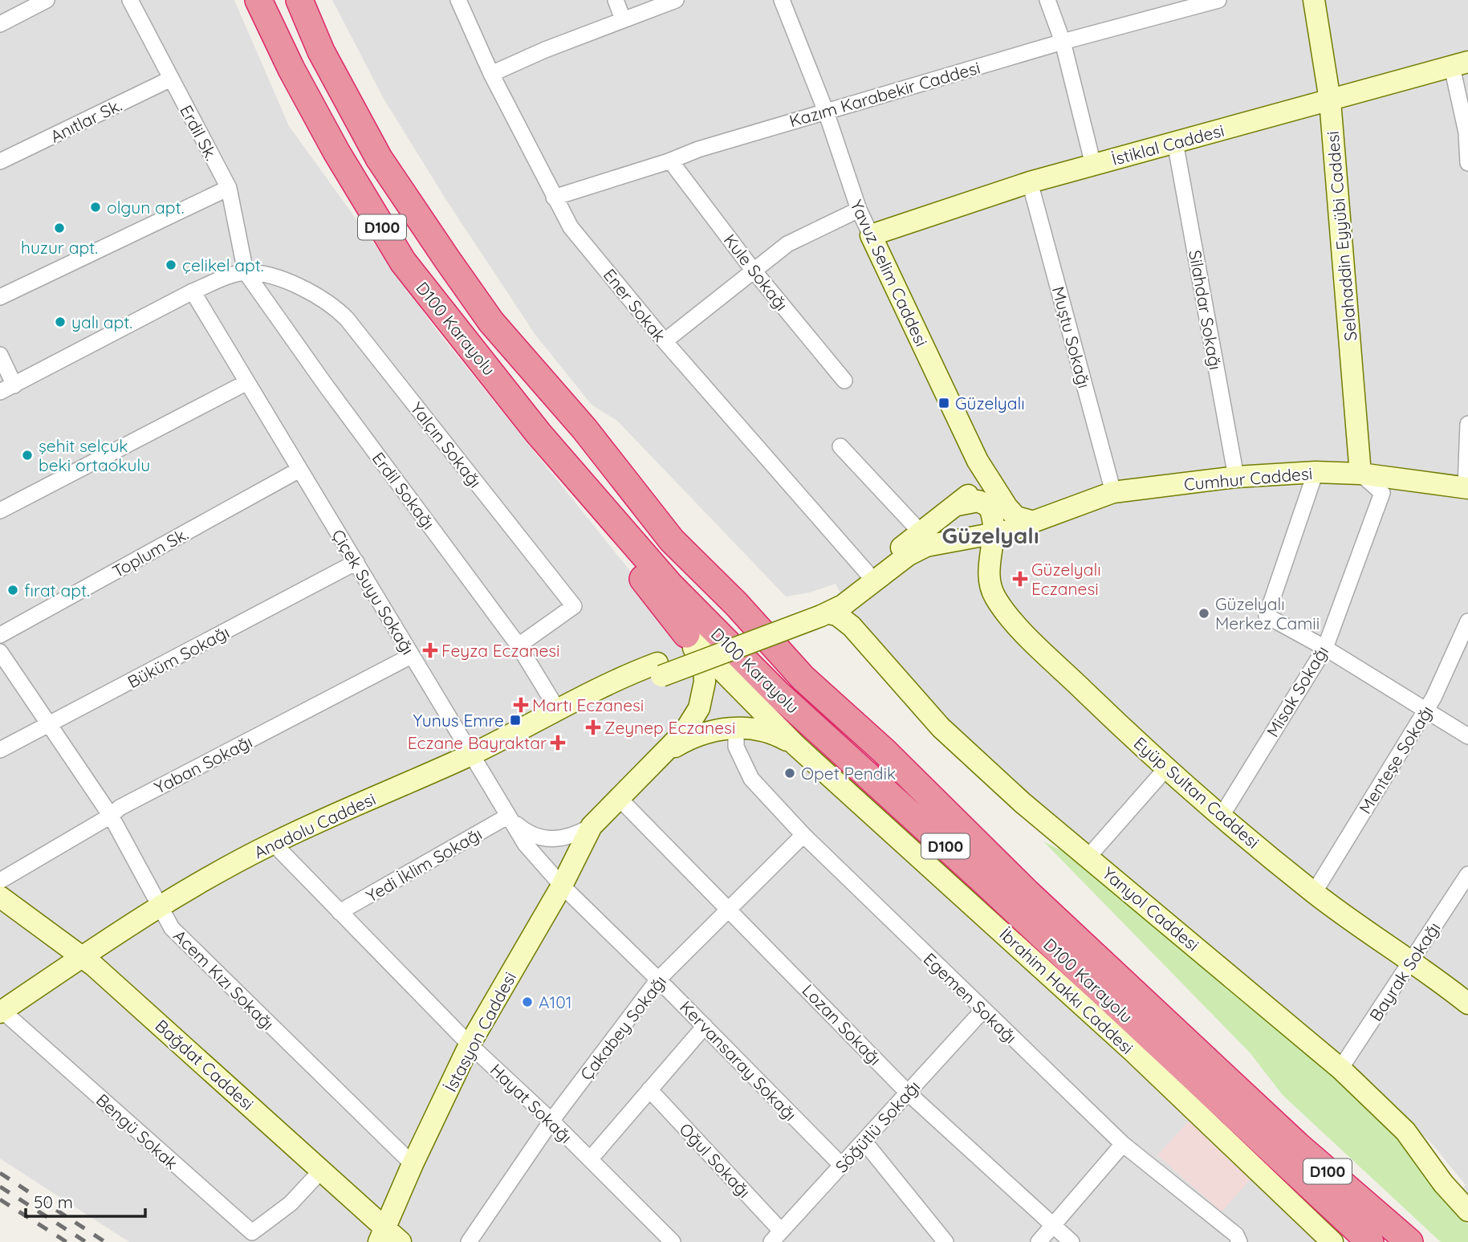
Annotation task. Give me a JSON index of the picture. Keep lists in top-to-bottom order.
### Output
{
  "streets": {
    "highway": ["D100", "D100 Karayolu"],
    "street": [
      "Kazım Karabekir Caddesi",
      "Anıtlar Sk.",
      "Erdil Sk.",
      "İstiklal Caddesi",
      "Selahaddin Eyyübi Caddesi",
      "Kule Sokağı",
      "Yavuz Selim Caddesi",
      "Ener Sokak",
      "Silahdar Sokağı",
      "Muştu Sokağı",
      "Yalçın Sokağı",
      "Cumhur Caddesi",
      "Erdil Sokağı",
      "Toplum Sk.",
      "Çiçek Suyu Sokağı",
      "Büküm Sokağı",
      "Misak Sokağı",
      "Menteşe Sokağı",
      "Yaban Sokağı",
      "Eyüp Sultan Caddesi",
      "Anadolu Caddesi",
      "Yedi İklim Sokağı",
      "Yanyol Caddesi",
      "Bayrak Sokağı",
      "Acem Kızı Sokağı",
      "İbrahim Hakkı Caddesi",
      "Egemen Sokağı",
      "Lozan Sokağı",
      "Çakabey Sokağı",
      "İstasyon Caddesi",
      "Kervansaray Sokağı",
      "Bağdat Caddesi",
      "Hayat Sokağı",
      "Söğütlü Sokağı",
      "Bengü Sokak",
      "Oğul Sokağı"
    ]
  },
  "crossings": [
    ["Kazım Karabekir Caddesi", "Kule Sokağı"],
    ["Kazım Karabekir Caddesi", "Yavuz Selim Caddesi"],
    ["Kazım Karabekir Caddesi", "Ener Sokak"],
    ["Anıtlar Sk.", "Erdil Sk."],
    ["Erdil Sk.", "Yalçın Sokağı"],
    ["Erdil Sk.", "Erdil Sokağı"],
    ["İstiklal Caddesi", "Selahaddin Eyyübi Caddesi"],
    ["İstiklal Caddesi", "Yavuz Selim Caddesi"],
    ["İstiklal Caddesi", "Silahdar Sokağı"],
    ["İstiklal Caddesi", "Muştu Sokağı"],
    ["Selahaddin Eyyübi Caddesi", "Cumhur Caddesi"],
    ["Selahaddin Eyyübi Caddesi", "Misak Sokağı"],
    ["Yavuz Selim Caddesi", "Cumhur Caddesi"],
    ["Yavuz Selim Caddesi", "Anadolu Caddesi"],
    ["Ener Sokak", "Anadolu Caddesi"],
    ["Silahdar Sokağı", "Cumhur Caddesi"],
    ["Muştu Sokağı", "Cumhur Caddesi"],
    ["Yalçın Sokağı", "Erdil Sokağı"],
    ["Cumhur Caddesi", "Misak Sokağı"],
    ["Cumhur Caddesi", "Anadolu Caddesi"],
    ["Erdil Sokağı", "Anadolu Caddesi"],
    ["Toplum Sk.", "Çiçek Suyu Sokağı"],
    ["Çiçek Suyu Sokağı", "Büküm Sokağı"],
    ["Çiçek Suyu Sokağı", "Yaban Sokağı"],
    ["Çiçek Suyu Sokağı", "Anadolu Caddesi"],
    ["Çiçek Suyu Sokağı", "Yedi İklim Sokağı"],
    ["Çiçek Suyu Sokağı", "İstasyon Caddesi"],
    ["Çiçek Suyu Sokağı", "Kervansaray Sokağı"],
    ["Büküm Sokağı", "Acem Kızı Sokağı"],
    ["Misak Sokağı", "Eyüp Sultan Caddesi"],
    ["Menteşe Sokağı", "Eyüp Sultan Caddesi"],
    ["Yaban Sokağı", "Acem Kızı Sokağı"],
    ["Eyüp Sultan Caddesi", "Anadolu Caddesi"],
    ["Eyüp Sultan Caddesi", "Bayrak Sokağı"],
    ["Anadolu Caddesi", "Yanyol Caddesi"],
    ["Anadolu Caddesi", "Acem Kızı Sokağı"],
    ["Anadolu Caddesi", "Bağdat Caddesi"],
    ["Anadolu Caddesi", "Hayat Sokağı"],
    ["Anadolu Caddesi", "Bengü Sokak"],
    ["Yedi İklim Sokağı", "İstasyon Caddesi"],
    ["Yedi İklim Sokağı", "Hayat Sokağı"],
    ["Yanyol Caddesi", "Bayrak Sokağı"],
    ["Acem Kızı Sokağı", "İstasyon Caddesi"],
    ["İbrahim Hakkı Caddesi", "İstasyon Caddesi"],
    ["Egemen Sokağı", "Çakabey Sokağı"],
    ["Egemen Sokağı", "Söğütlü Sokağı"],
    ["Lozan Sokağı", "Çakabey Sokağı"],
    ["Lozan Sokağı", "İstasyon Caddesi"],
    ["Lozan Sokağı", "Söğütlü Sokağı"],
    ["Çakabey Sokağı", "Kervansaray Sokağı"],
    ["Çakabey Sokağı", "Hayat Sokağı"],
    ["İstasyon Caddesi", "Kervansaray Sokağı"],
    ["İstasyon Caddesi", "Bağdat Caddesi"],
    ["İstasyon Caddesi", "Hayat Sokağı"],
    ["Kervansaray Sokağı", "Söğütlü Sokağı"],
    ["Bağdat Caddesi", "Bengü Sokak"],
    ["Söğütlü Sokağı", "Oğul Sokağı"]
  ],
  "districts": ["Güzelyalı"],
  "places": {
    "other": [
      "olgun apt.",
      "huzur apt.",
      "çelikel apt.",
      "yalı apt.",
      "şehit selçuk beki ortaokulu",
      "fırat apt.",
      "Güzelyalı Merkez Camii",
      "Opet Pendik",
      "A101"
    ],
    "transit": ["Güzelyalı", "Yunus Emre"],
    "health": [
      "Güzelyalı Eczanesi",
      "Feyza Eczanesi",
      "Martı Eczanesi",
      "Zeynep Eczanesi",
      "Eczane Bayraktar"
    ]
  },
  "scale_bar": "50 m"
}
